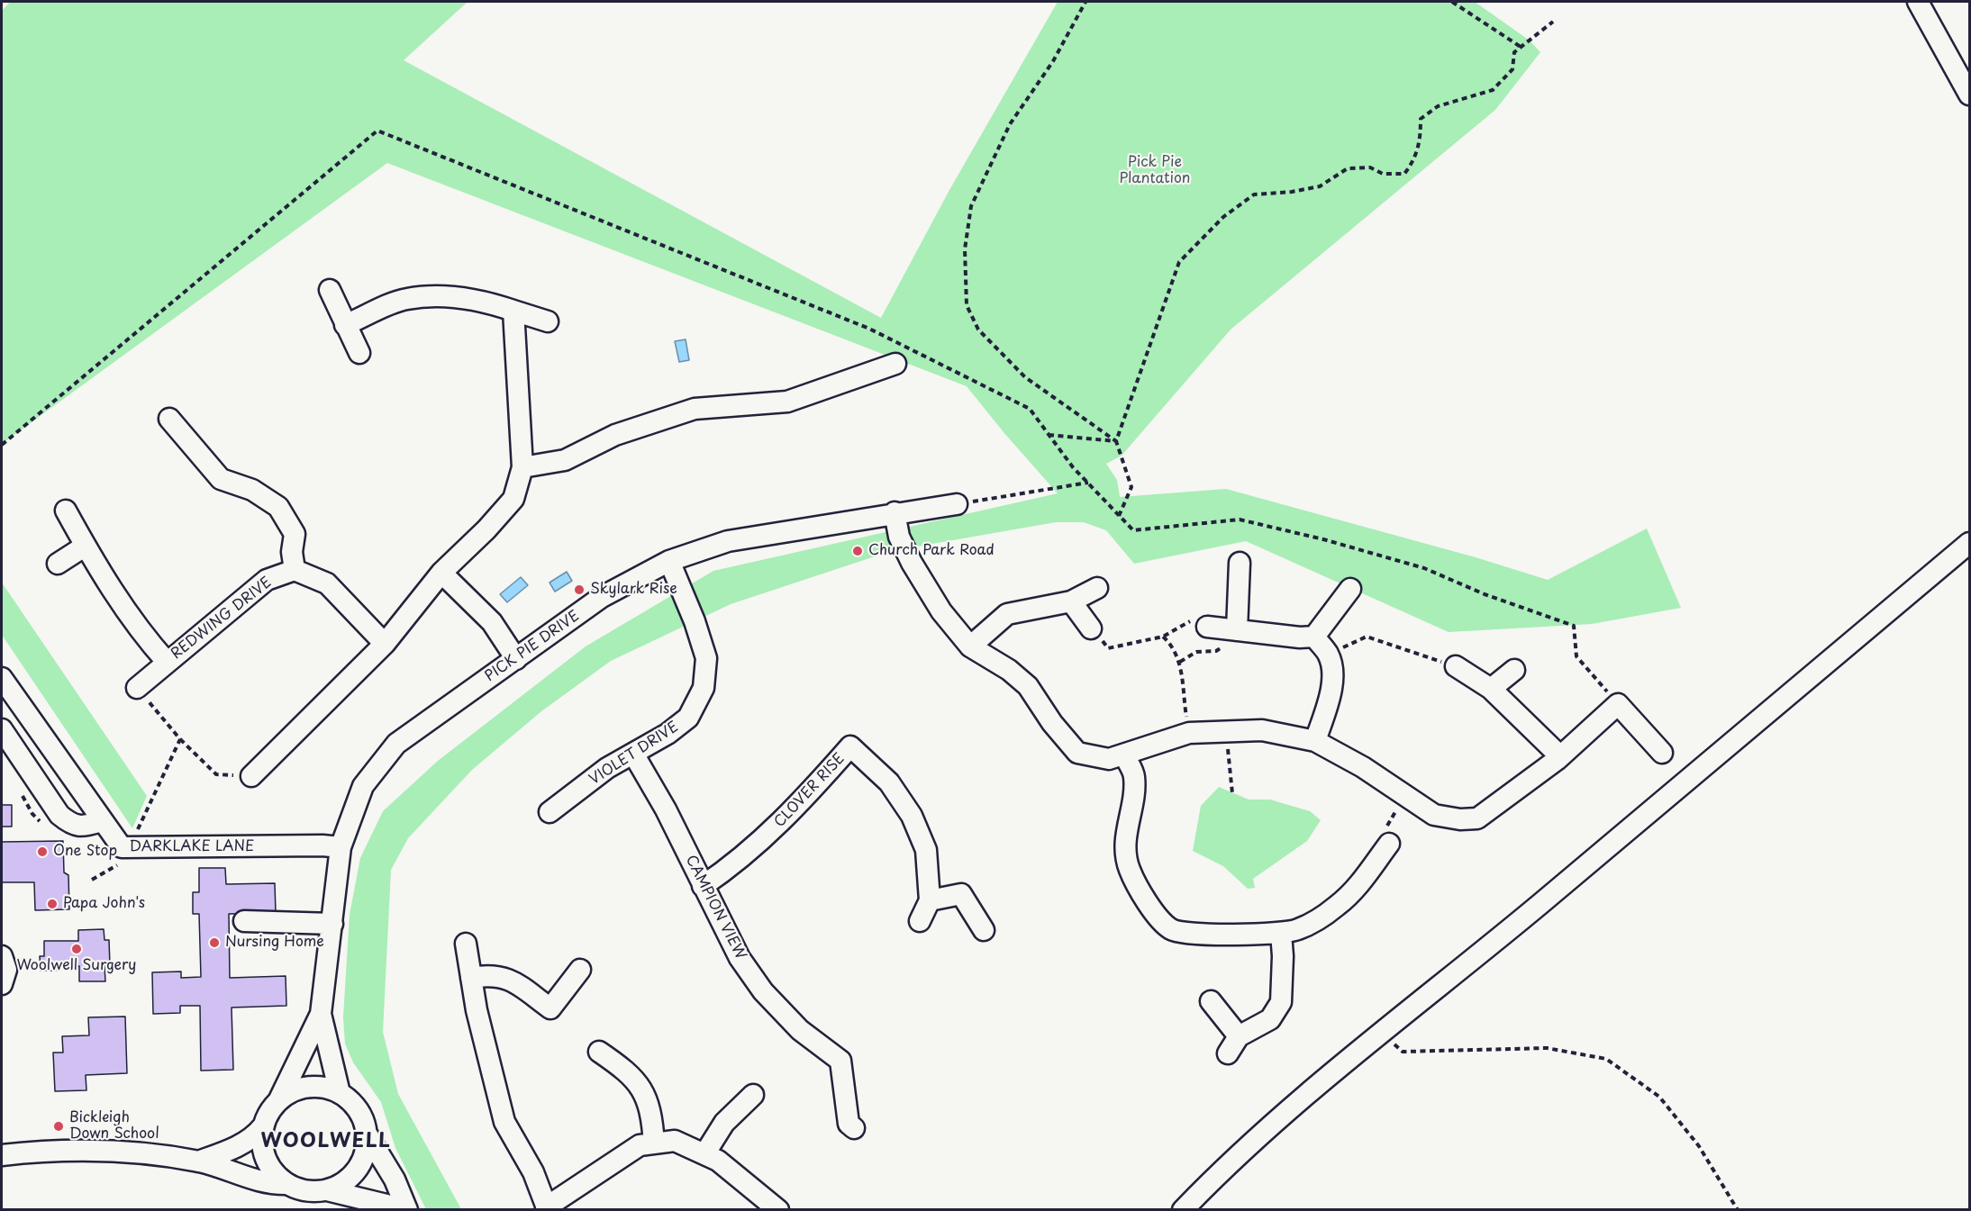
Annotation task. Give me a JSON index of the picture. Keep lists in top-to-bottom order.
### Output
{
  "streets": {
    "street": [
      "REDWING DRIVE",
      "PICK PIE DRIVE",
      "VIOLET DRIVE",
      "CLOVER RISE",
      "DARKLAKE LANE",
      "CAMPION VIEW"
    ]
  },
  "crossings": [
    ["PICK PIE DRIVE", "VIOLET DRIVE"],
    ["PICK PIE DRIVE", "DARKLAKE LANE"],
    ["VIOLET DRIVE", "CAMPION VIEW"],
    ["CLOVER RISE", "CAMPION VIEW"]
  ],
  "districts": ["WOOLWELL"],
  "parks": ["Pick Pie Plantation"],
  "places": [
    "Church Park Road",
    "Skylark Rise",
    "One Stop",
    "Papa John's",
    "Nursing Home",
    "Woolwell Surgery",
    "Bickleigh Down School"
  ]
}
